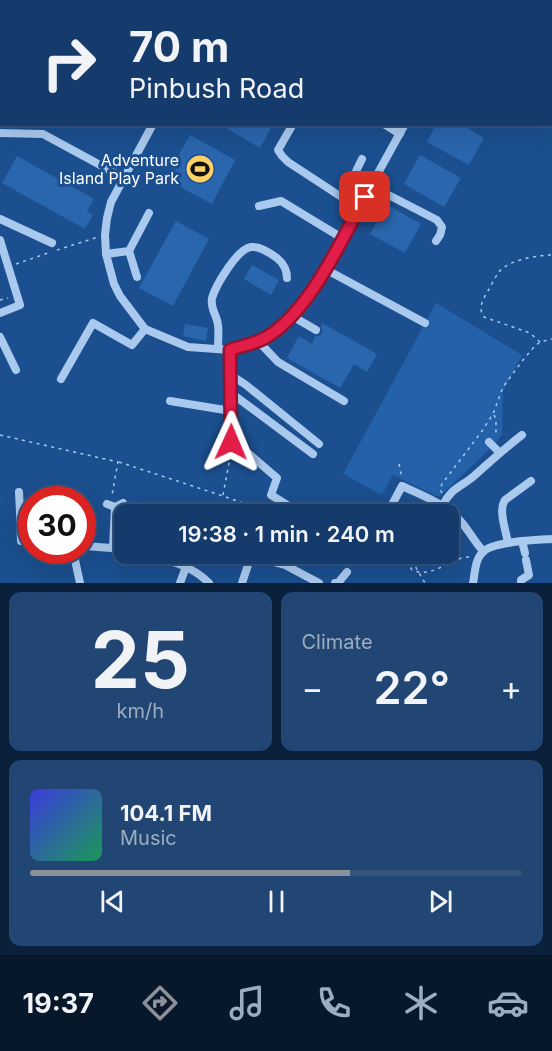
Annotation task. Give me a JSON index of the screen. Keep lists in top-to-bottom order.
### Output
{
  "places": {
    "sports": ["Adventure Island Play Park"]
  },
  "page": {
    "turn": ["70 m", "Pinbush Road"],
    "limit": "30",
    "trip": "19:38 · 1 min · 240 m",
    "tile": [
      ["25", "km/h"],
      "Climate"
    ],
    "heat": ["−", "22°", "+"],
    "song": ["104.1 FM", "Music"],
    "tabs": "19:37"
  }
}
